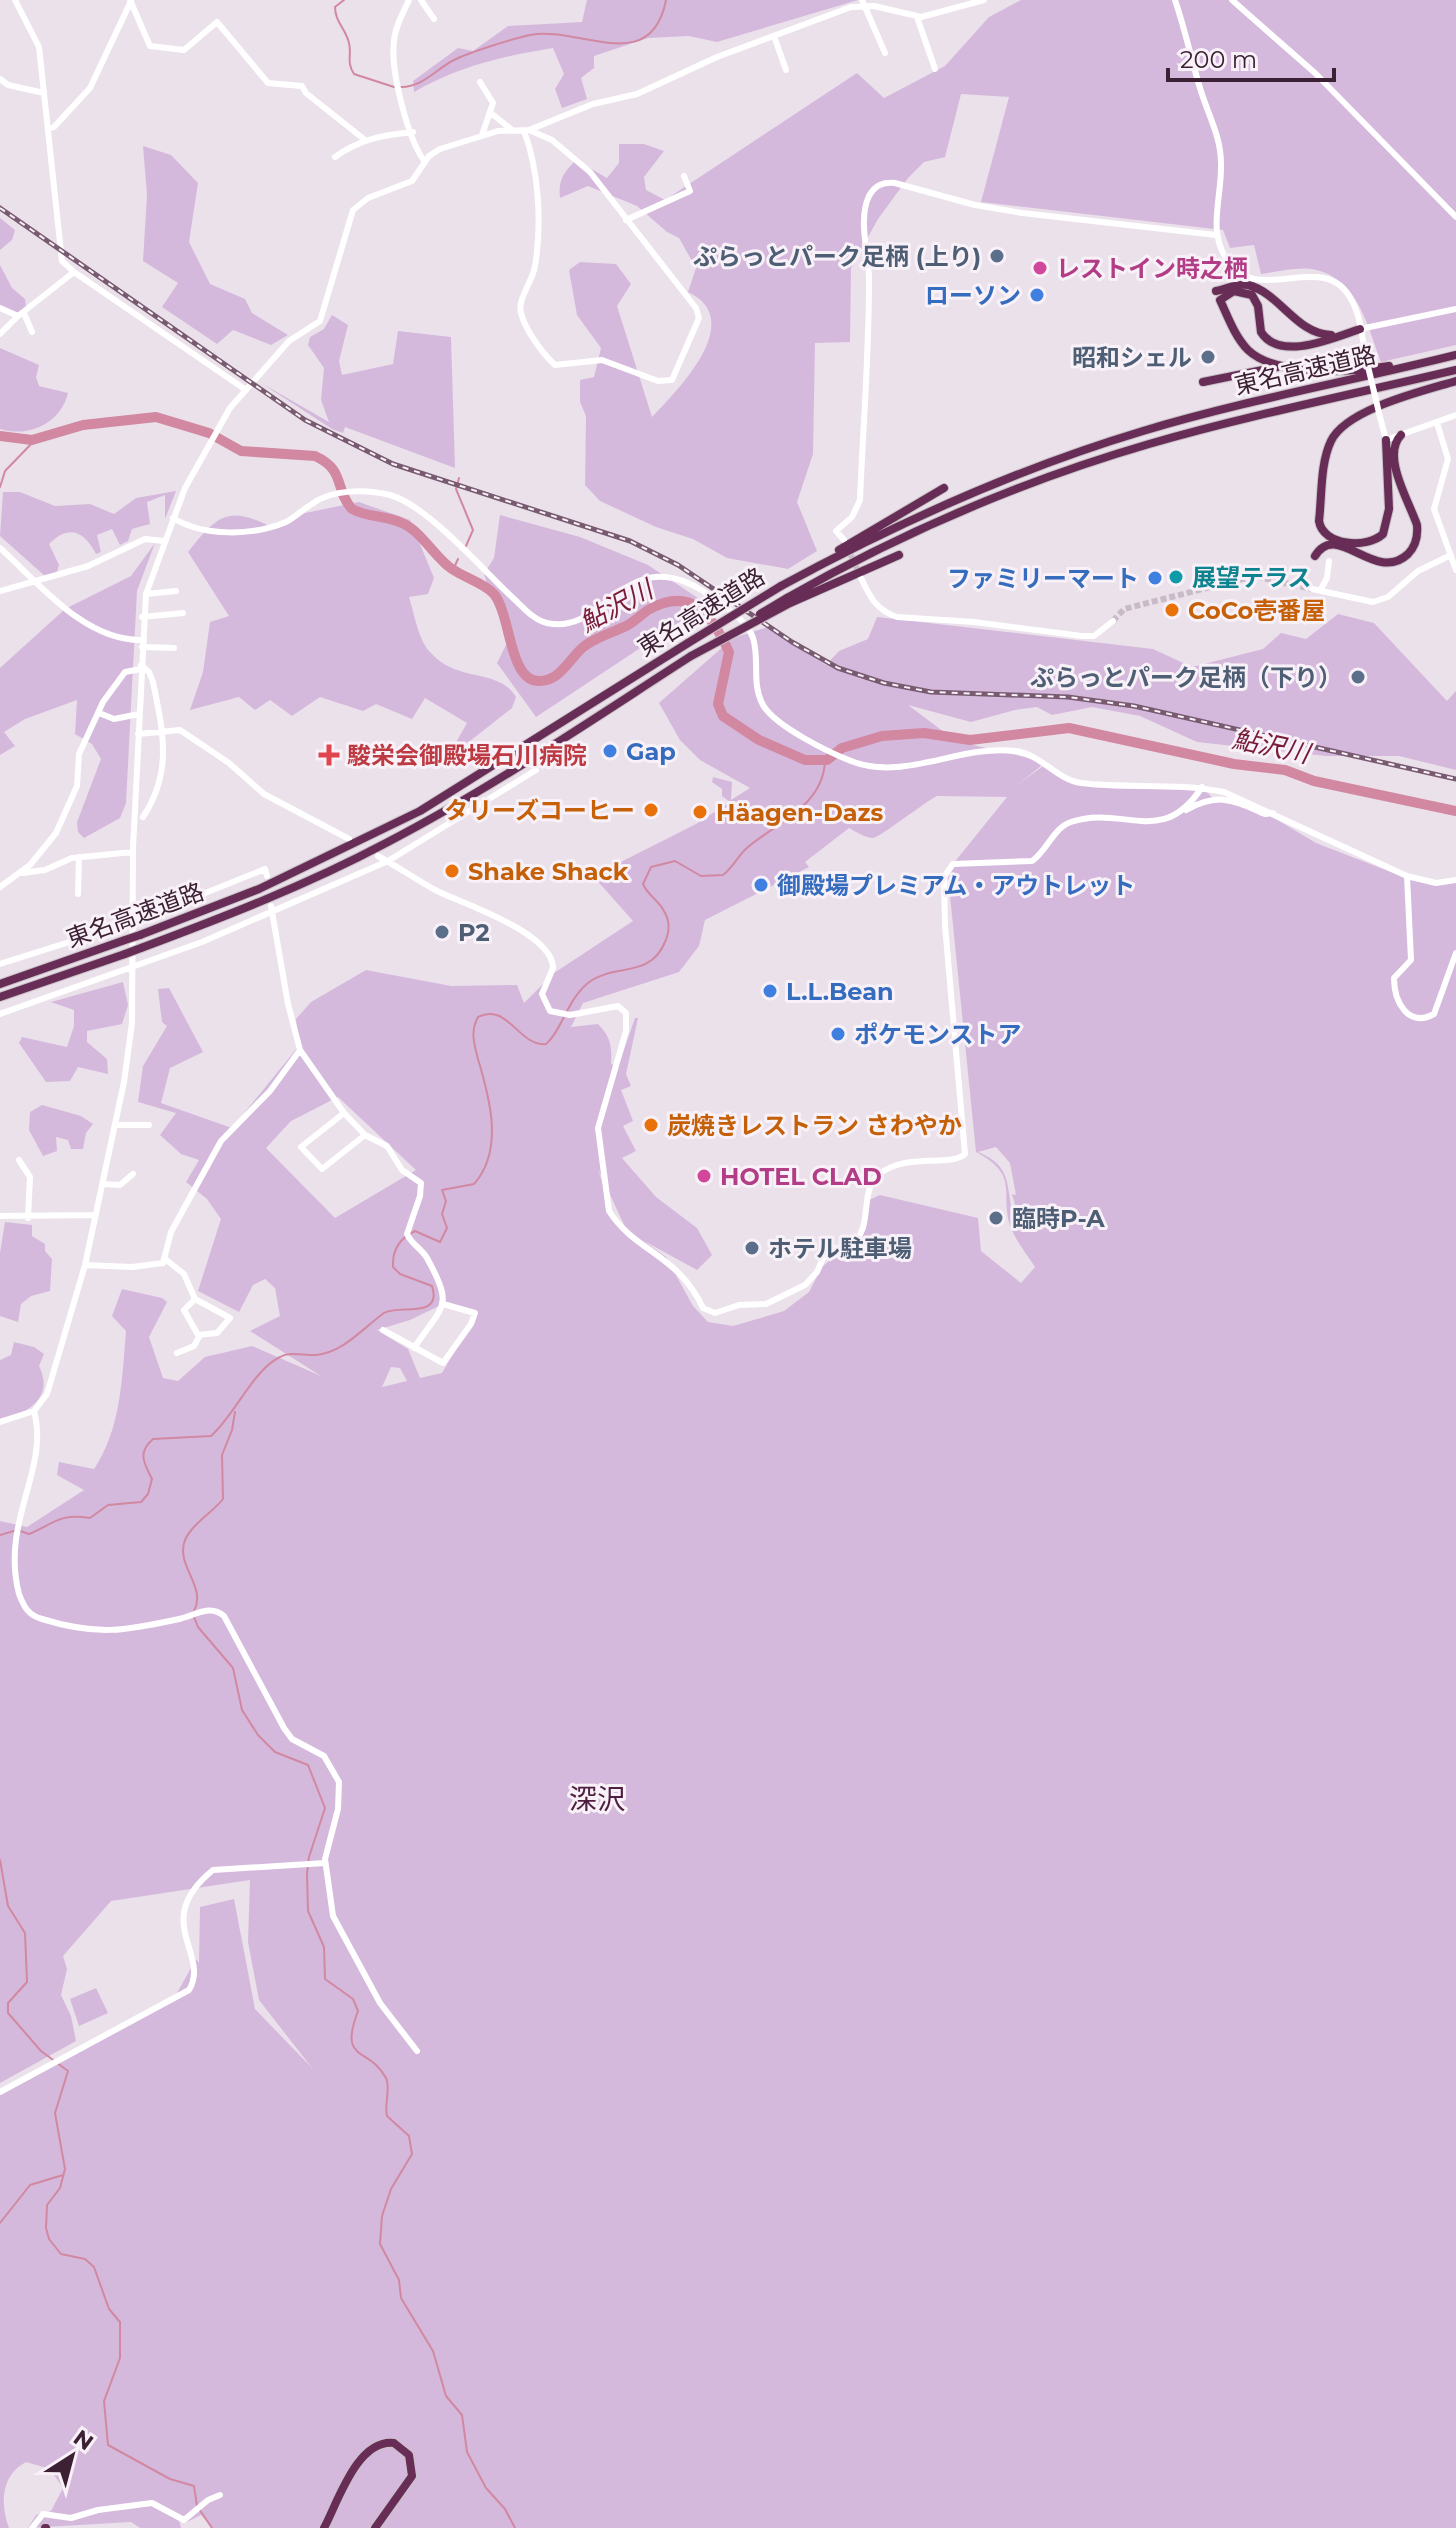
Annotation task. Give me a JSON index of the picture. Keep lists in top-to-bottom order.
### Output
{
  "streets": {
    "highway": ["東名高速道路"]
  },
  "districts": ["深沢"],
  "water": ["鮎沢川"],
  "places": {
    "other": [
      "ぷらっとパーク足柄 (上り)",
      "レストイン時之栖",
      "ローソン",
      "昭和シェル",
      "展望テラス",
      "ファミリーマート",
      "CoCo壱番屋",
      "ぷらっとパーク足柄（下り）",
      "Gap",
      "タリーズコーヒー",
      "Häagen-Dazs",
      "Shake Shack",
      "御殿場プレミアム・アウトレット",
      "P2",
      "L.L.Bean",
      "ポケモンストア",
      "炭焼きレストラン さわやか",
      "HOTEL CLAD",
      "臨時P-A",
      "ホテル駐車場"
    ],
    "health": ["駿栄会御殿場石川病院"]
  },
  "scale_bar": "200 m",
  "north": "top right"
}
